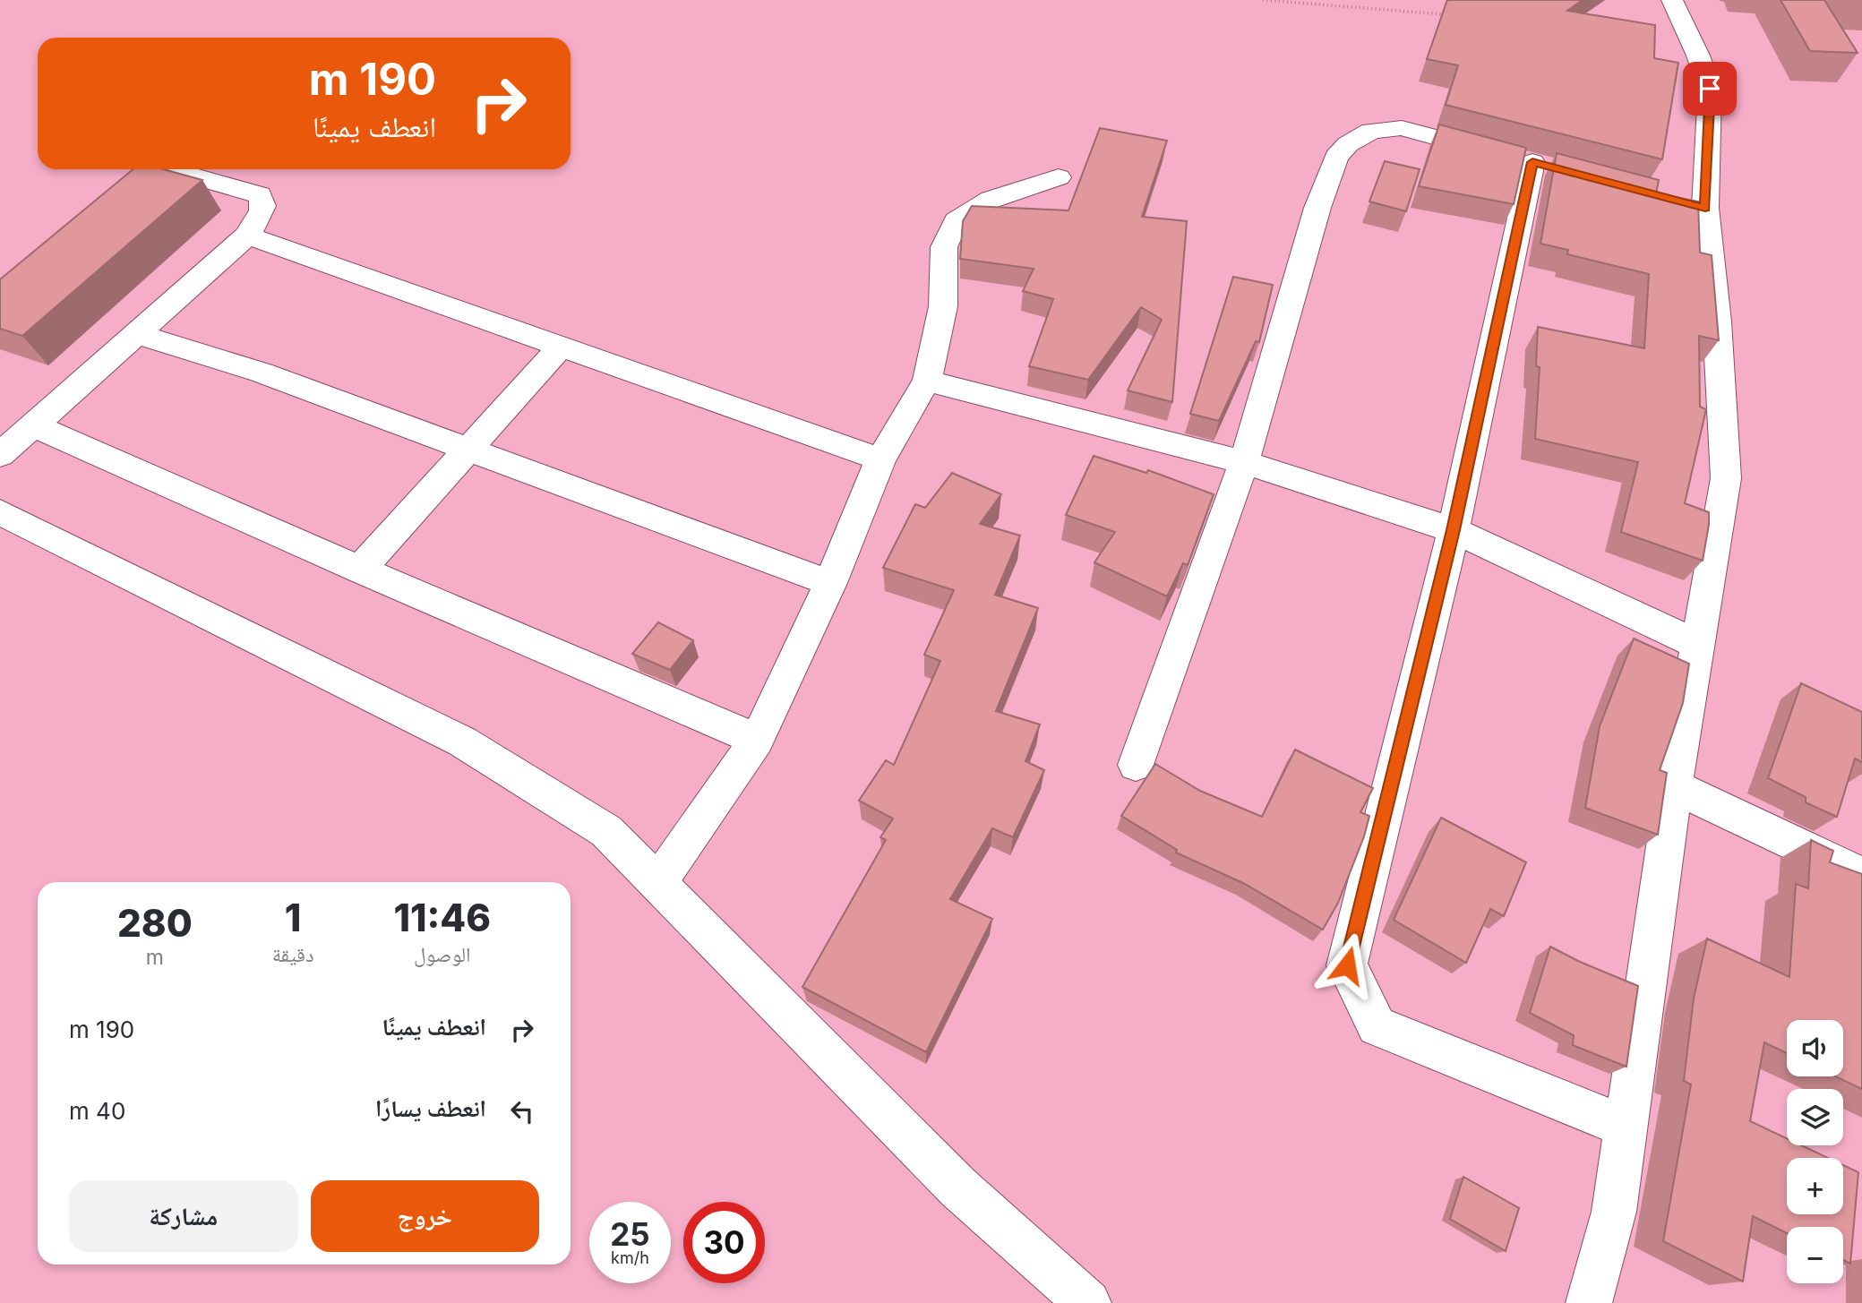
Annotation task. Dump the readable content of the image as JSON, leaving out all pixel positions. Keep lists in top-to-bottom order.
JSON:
{
  "page": {
    "turn": ["190 m", "انعطف يمينًا"],
    "eta": [
      "11:46",
      "الوصول",
      "1",
      "دقيقة",
      "280",
      "m"
    ],
    "list": [
      {
        "name": "انعطف يمينًا",
        "value": "190 m"
      },
      {
        "name": "انعطف يسارًا",
        "value": "40 m"
      }
    ],
    "map_buttons": ["+", "−"],
    "buttons": ["خروج", "مشاركة"],
    "speed": "25 km/h",
    "limit": "30"
  }
}
